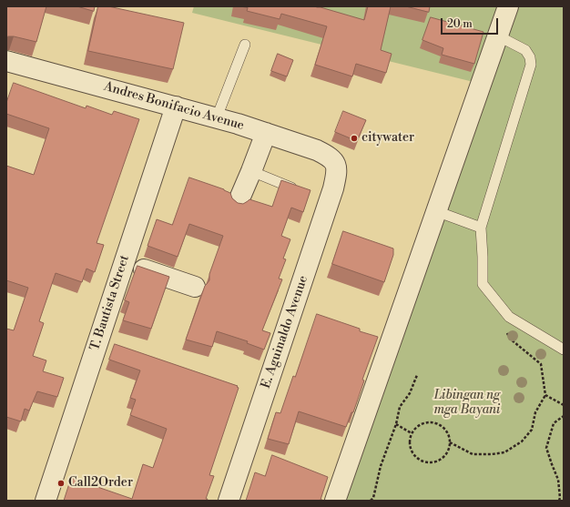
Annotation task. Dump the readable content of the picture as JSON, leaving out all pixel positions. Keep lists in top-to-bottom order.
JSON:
{
  "streets": {
    "street": ["Andres Bonifacio Avenue", "T. Bautista Street", "E. Aguinaldo Avenue"]
  },
  "crossings": [
    ["Andres Bonifacio Avenue", "T. Bautista Street"],
    ["Andres Bonifacio Avenue", "E. Aguinaldo Avenue"]
  ],
  "parks": ["Libingan ng mga Bayani"],
  "places": ["citywater", "Call2Order"],
  "scale_bar": "20 m"
}
